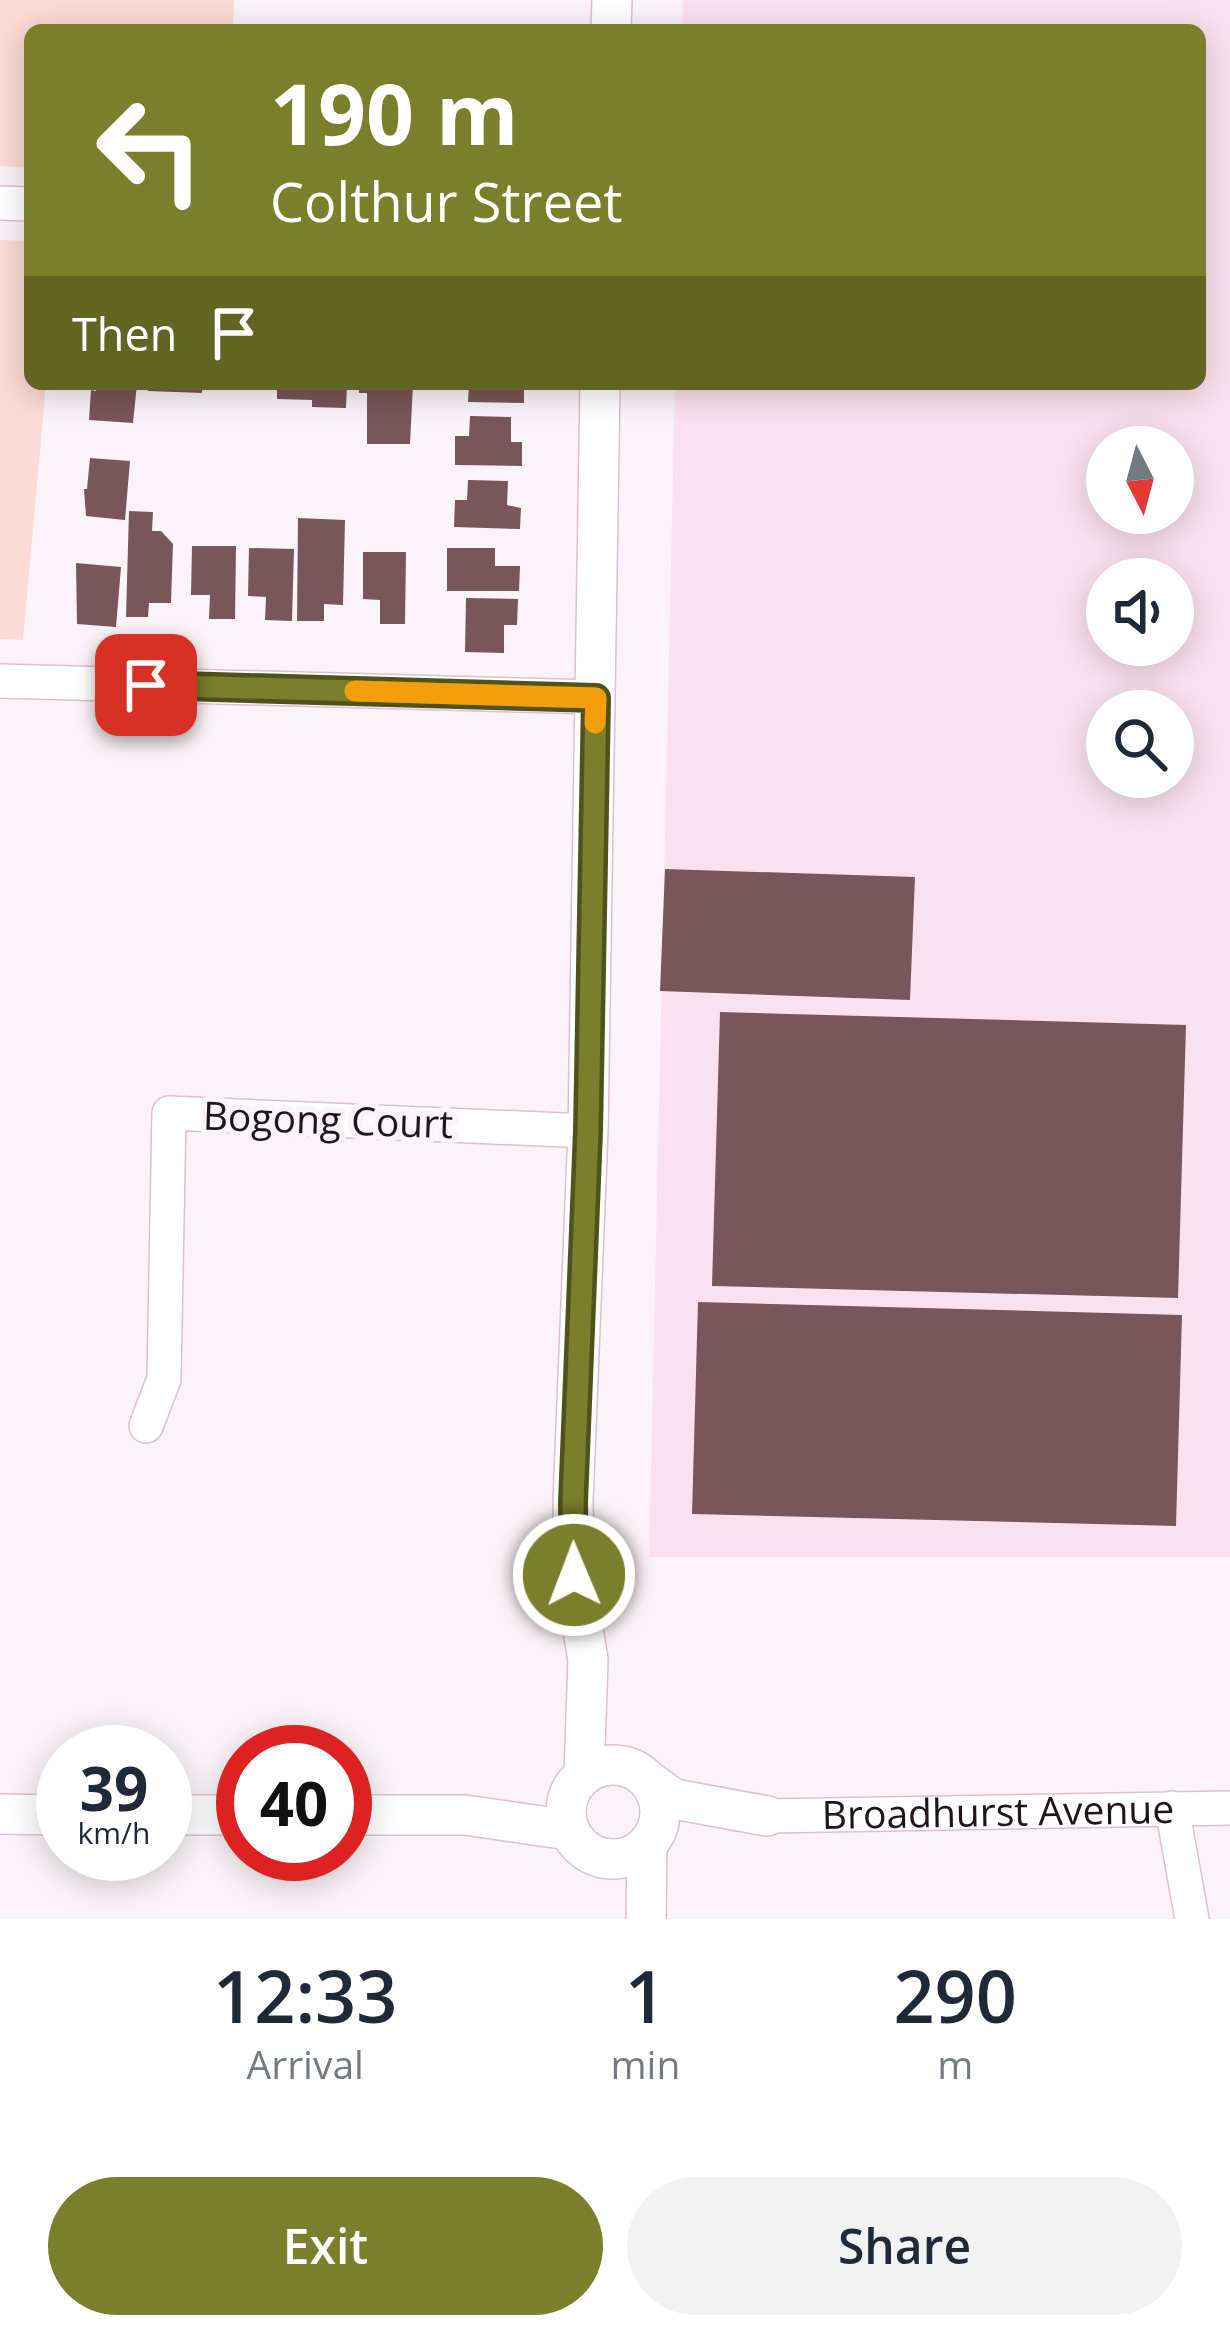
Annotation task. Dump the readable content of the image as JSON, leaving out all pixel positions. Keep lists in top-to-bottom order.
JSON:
{
  "streets": {
    "street": ["Bogong Court", "Broadhurst Avenue"]
  },
  "north": "bottom",
  "page": {
    "turn": ["190 m", "Colthur Street"],
    "then": "Then",
    "speed": "39 km/h",
    "limit": "40",
    "eta": [
      "12:33",
      "Arrival",
      "1",
      "min",
      "290",
      "m"
    ],
    "buttons": ["Exit", "Share"]
  }
}
